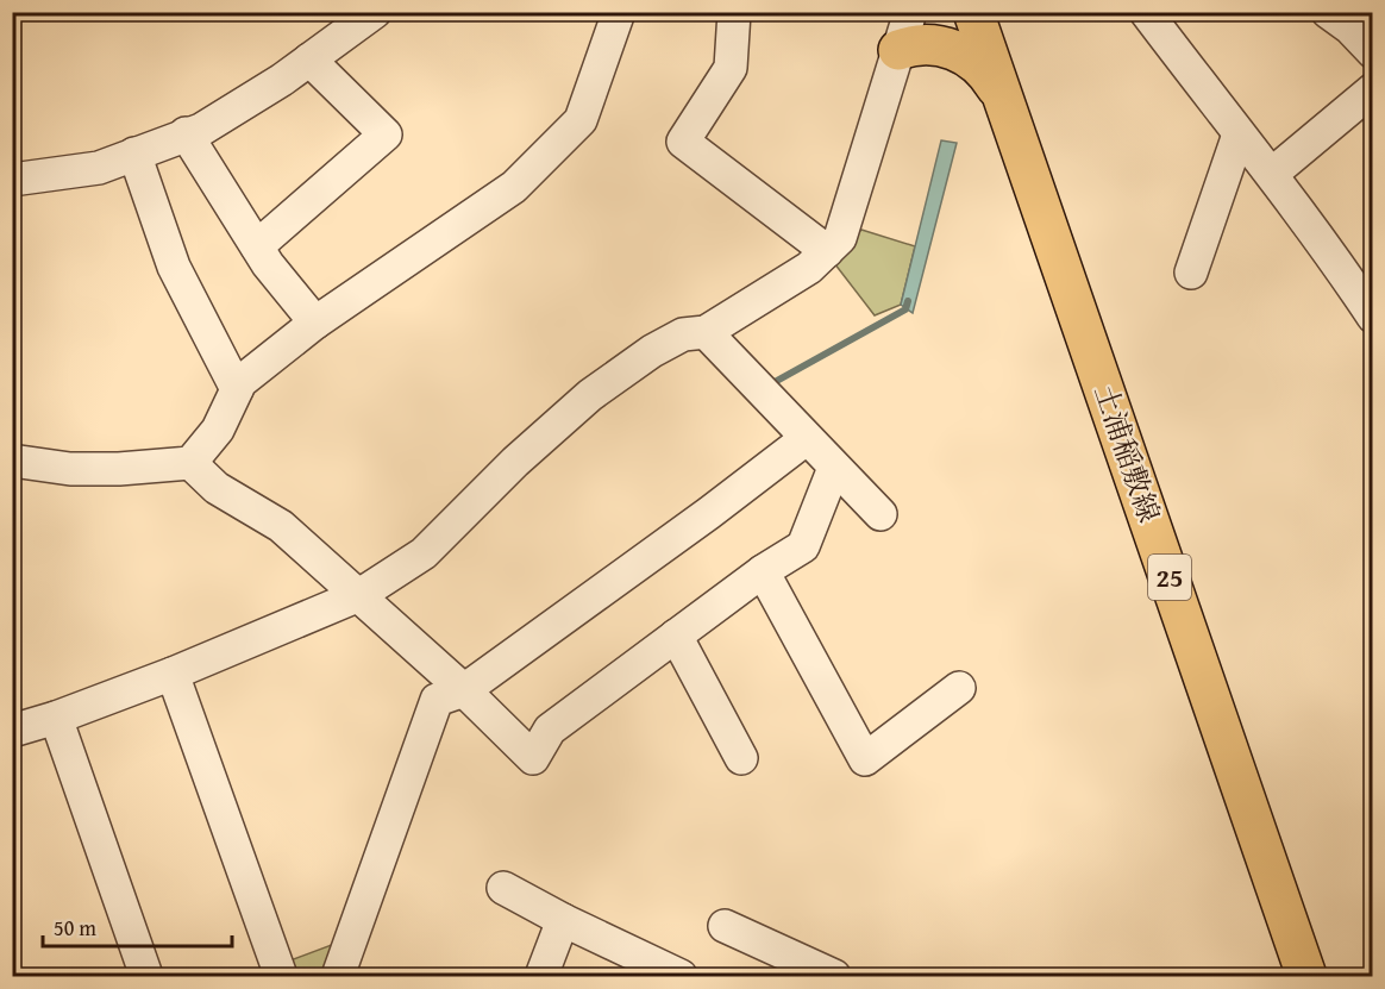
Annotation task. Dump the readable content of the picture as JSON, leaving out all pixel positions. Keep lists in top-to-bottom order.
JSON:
{
  "streets": {
    "main road": ["土浦稲敷線", "25"]
  },
  "scale_bar": "50 m"
}
